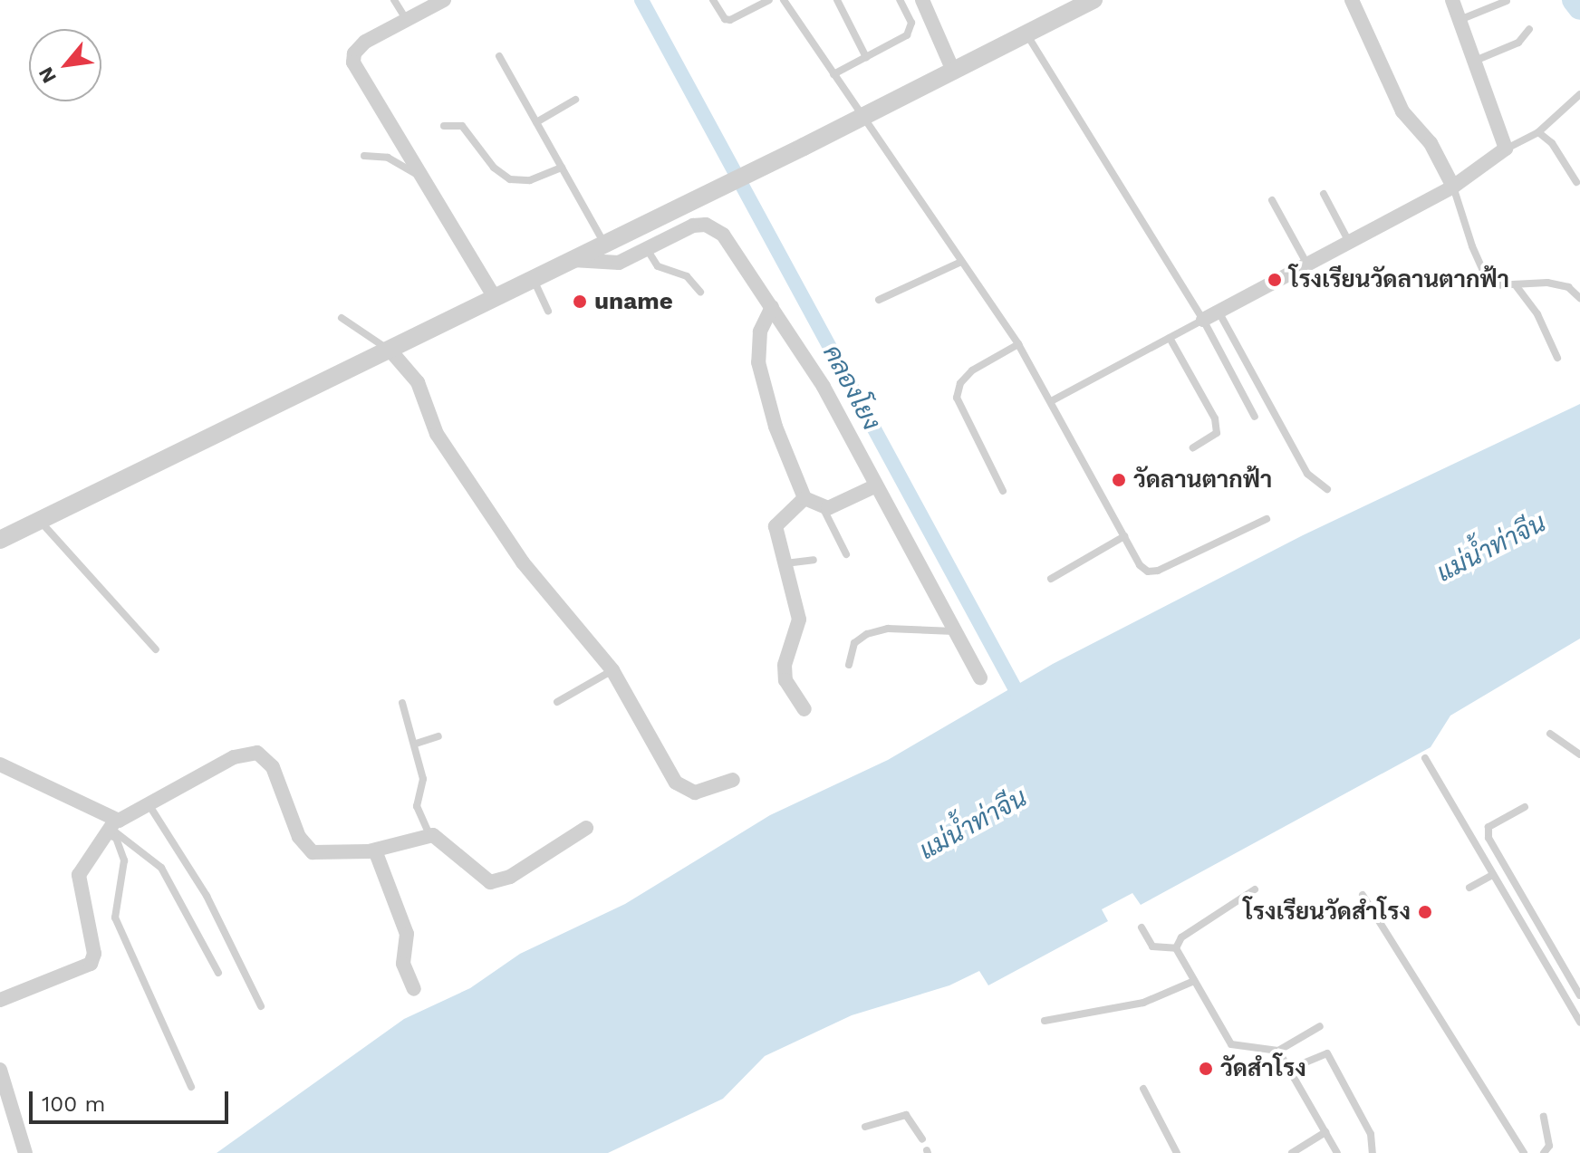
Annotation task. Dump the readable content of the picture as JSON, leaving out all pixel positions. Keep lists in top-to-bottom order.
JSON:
{
  "water": ["คลองโยง", "แม่น้ำท่าจีน"],
  "places": [
    "โรงเรียนวัดลานตากฟ้า",
    "uname",
    "วัดลานตากฟ้า",
    "โรงเรียนวัดสำโรง",
    "วัดสำโรง"
  ],
  "scale_bar": "100 m",
  "north": "bottom left"
}
